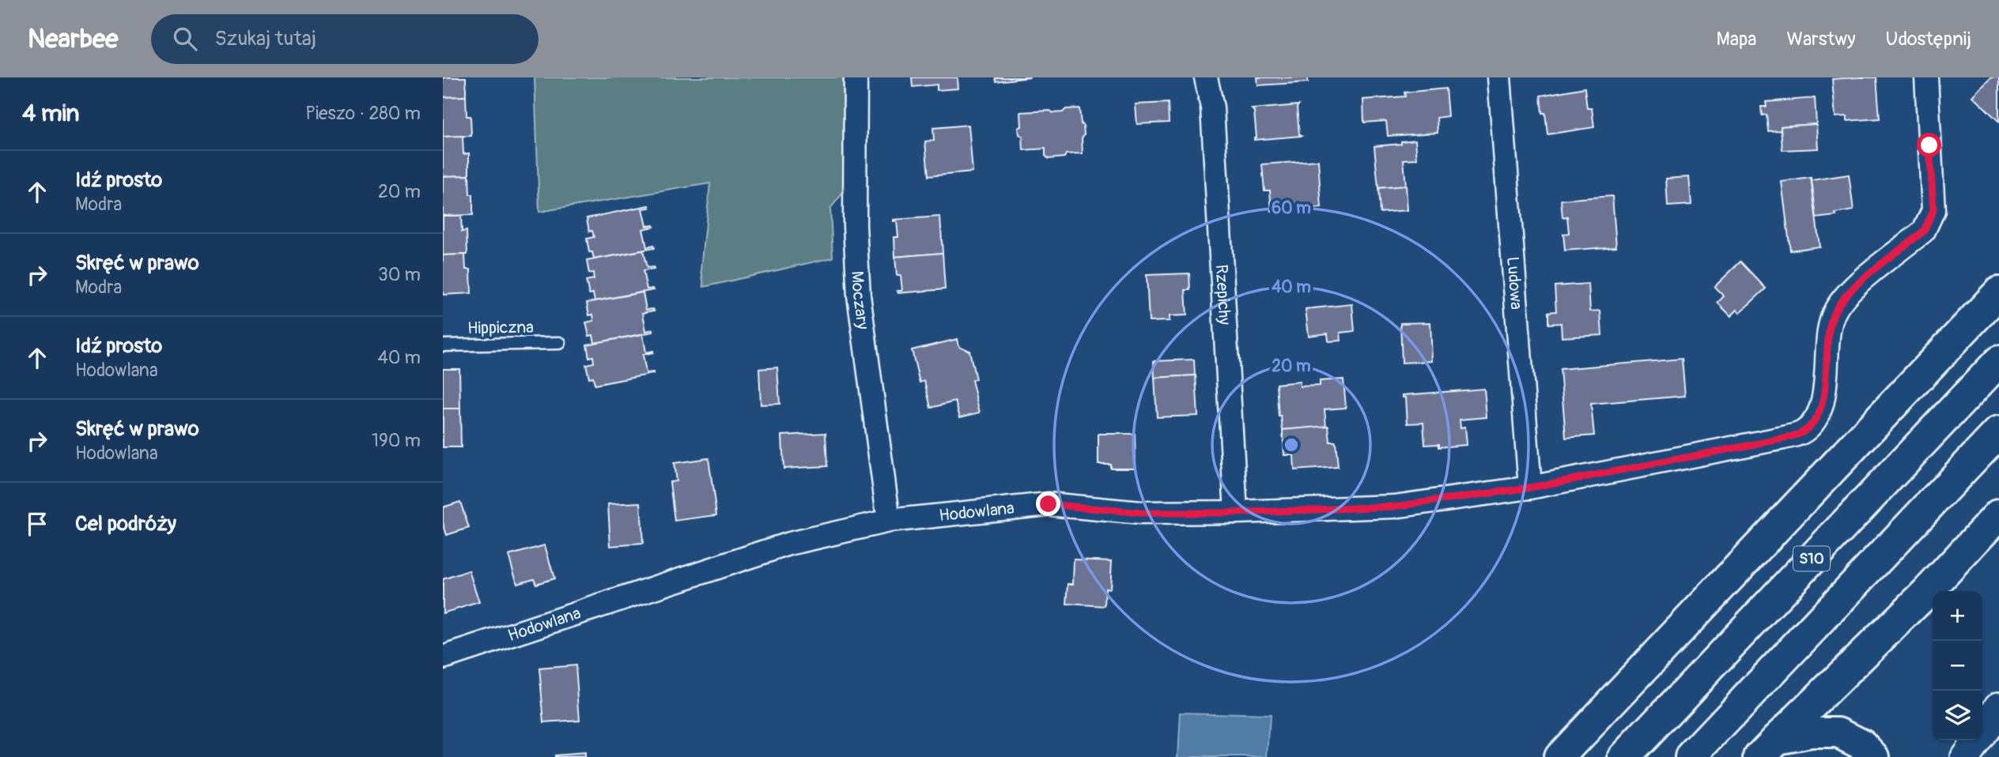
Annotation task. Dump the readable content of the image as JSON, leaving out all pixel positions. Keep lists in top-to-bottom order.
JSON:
{
  "streets": {
    "highway": ["S10"],
    "street": [
      "Ludowa",
      "Rzepichy",
      "Moczary",
      "Hodowlana"
    ],
    "lane": ["Hippiczna"]
  },
  "crossings": [
    ["Ludowa", "Hodowlana"],
    ["Rzepichy", "Hodowlana"],
    ["Moczary", "Hodowlana"]
  ],
  "page": {
    "header": "Nearbee",
    "search": "Szukaj tutaj",
    "nav": ["Mapa", "Warstwy", "Udostępnij"],
    "heading": ["4 min", "Pieszo · 280 m"],
    "list": [
      ["Idź prosto", "Modra", "20 m"],
      ["Skręć w prawo", "Modra", "30 m"],
      ["Idź prosto", "Hodowlana", "40 m"],
      ["Skręć w prawo", "Hodowlana", "190 m"],
      "Cel podróży"
    ],
    "map_buttons": ["+", "−"]
  },
  "rings": ["60 m", "40 m", "20 m"]
}
